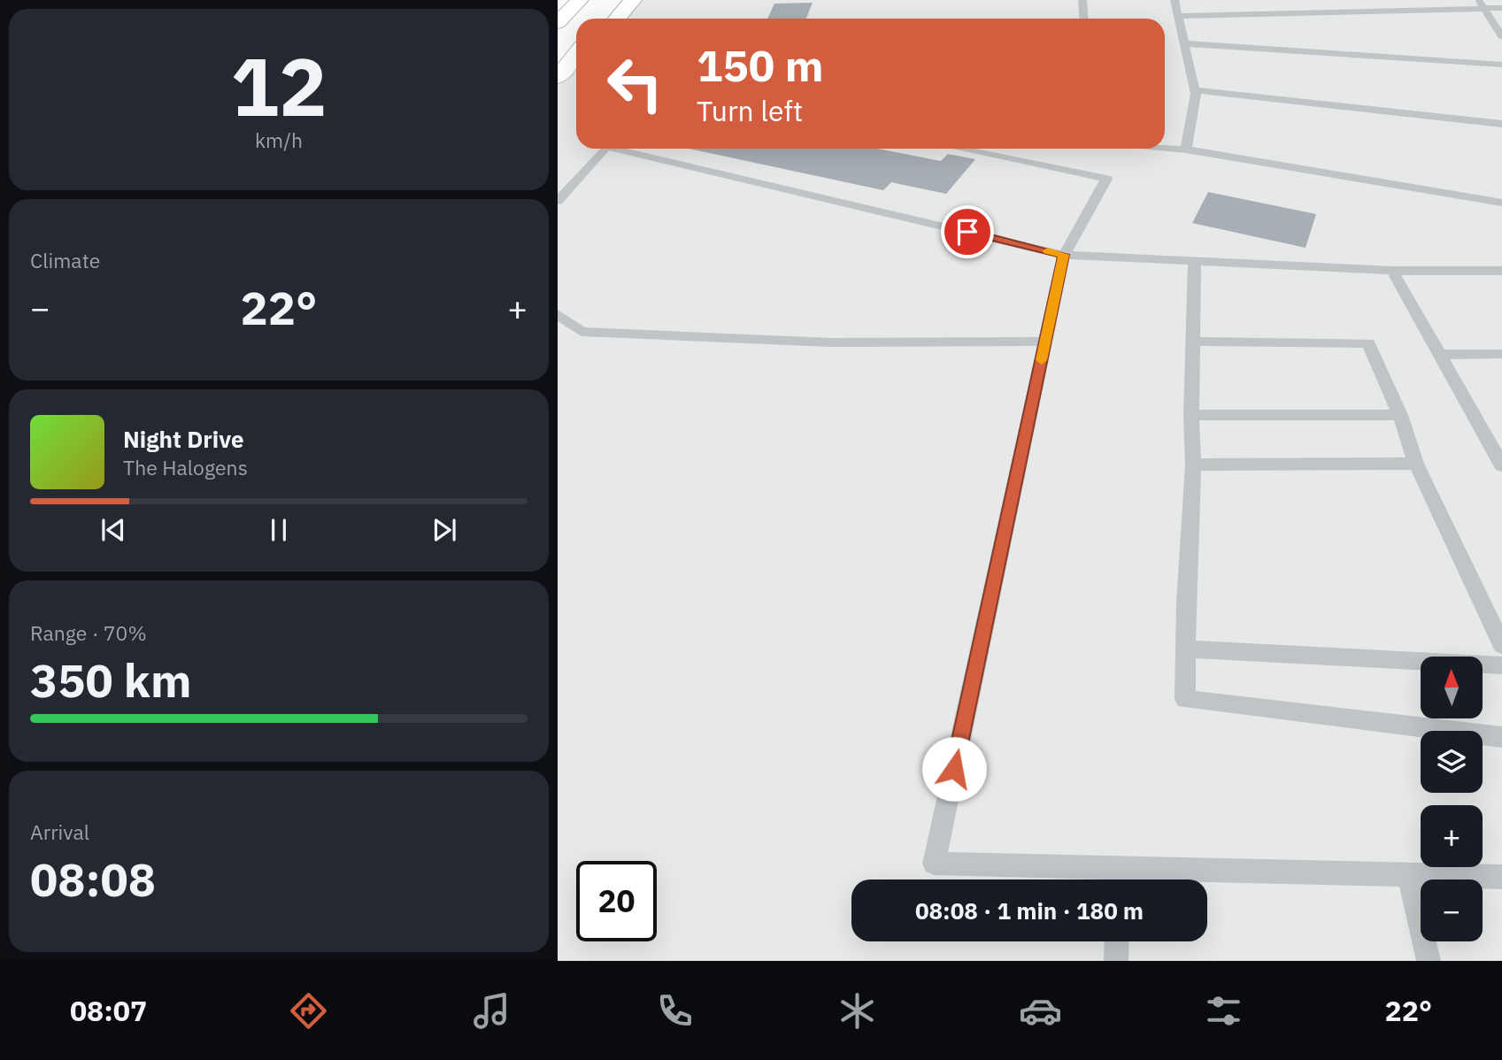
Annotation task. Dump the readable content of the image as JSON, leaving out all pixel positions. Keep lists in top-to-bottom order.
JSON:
{
  "north": "top",
  "page": {
    "tile": [
      ["12", "km/h"],
      "Climate",
      ["Range · 70%", "350 km"],
      ["Arrival", "08:08"]
    ],
    "turn": ["150 m", "Turn left"],
    "heat": ["−", "22°", "+"],
    "song": ["Night Drive", "The Halogens"],
    "map_buttons": ["+", "−"],
    "limit": "20",
    "trip": "08:08 · 1 min · 180 m",
    "tabs": ["08:07", "22°"]
  }
}
